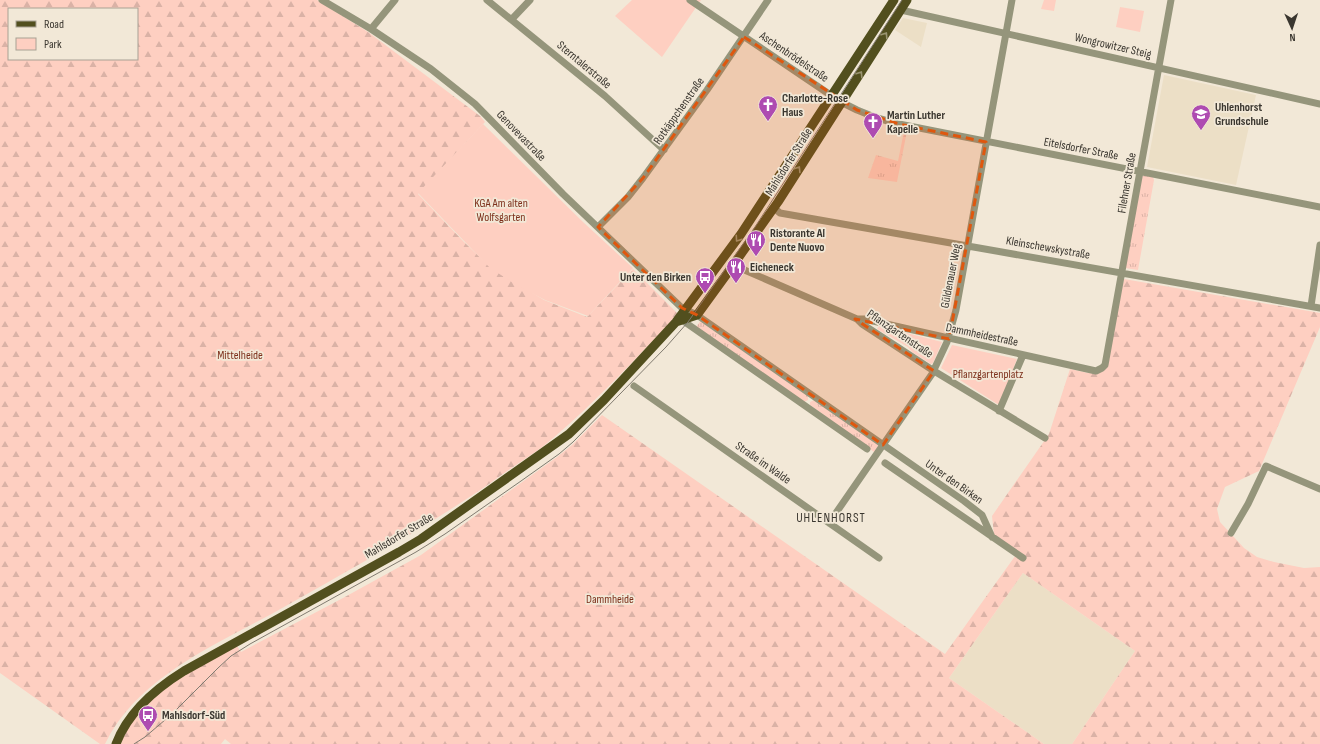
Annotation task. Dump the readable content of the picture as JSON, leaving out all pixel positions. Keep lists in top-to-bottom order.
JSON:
{
  "streets": {
    "main road": ["Mahlsdorfer Straße"],
    "street": [
      "Wongrowitzer Steig",
      "Aschenbrödelstraße",
      "Sterntalerstraße",
      "Rotkäppchenstraße",
      "Genovevastraße",
      "Eitelsdorfer Straße",
      "Filehner Straße",
      "Kleinschewskystraße",
      "Güldenauer Weg",
      "Pflanzgartenstraße",
      "Dammheidestraße",
      "Straße im Walde",
      "Unter den Birken"
    ]
  },
  "crossings": [
    ["Wongrowitzer Steig", "Mahlsdorfer Straße"],
    ["Wongrowitzer Steig", "Filehner Straße"],
    ["Wongrowitzer Steig", "Güldenauer Weg"],
    ["Aschenbrödelstraße", "Rotkäppchenstraße"],
    ["Aschenbrödelstraße", "Mahlsdorfer Straße"],
    ["Sterntalerstraße", "Rotkäppchenstraße"],
    ["Rotkäppchenstraße", "Genovevastraße"],
    ["Genovevastraße", "Mahlsdorfer Straße"],
    ["Genovevastraße", "Unter den Birken"],
    ["Eitelsdorfer Straße", "Mahlsdorfer Straße"],
    ["Eitelsdorfer Straße", "Filehner Straße"],
    ["Eitelsdorfer Straße", "Güldenauer Weg"],
    ["Mahlsdorfer Straße", "Kleinschewskystraße"],
    ["Mahlsdorfer Straße", "Pflanzgartenstraße"],
    ["Mahlsdorfer Straße", "Unter den Birken"],
    ["Filehner Straße", "Kleinschewskystraße"],
    ["Filehner Straße", "Dammheidestraße"],
    ["Kleinschewskystraße", "Güldenauer Weg"],
    ["Güldenauer Weg", "Pflanzgartenstraße"],
    ["Güldenauer Weg", "Dammheidestraße"],
    ["Güldenauer Weg", "Straße im Walde"],
    ["Güldenauer Weg", "Unter den Birken"],
    ["Pflanzgartenstraße", "Dammheidestraße"]
  ],
  "districts": ["UHLENHORST"],
  "parks": [
    "KGA Am alten Wolfsgarten",
    "Mittelheide",
    "Pflanzgartenplatz",
    "Dammheide"
  ],
  "places": {
    "church": ["Charlotte-Rose Haus", "Martin Luther Kapelle"],
    "school or university": ["Uhlenhorst Grundschule"],
    "restaurant": ["Ristorante Al Dente Nuovo", "Eicheneck"],
    "bus stop": ["Unter den Birken", "Mahlsdorf-Süd"]
  },
  "legend": ["Road", "Park"],
  "north": "bottom"
}
